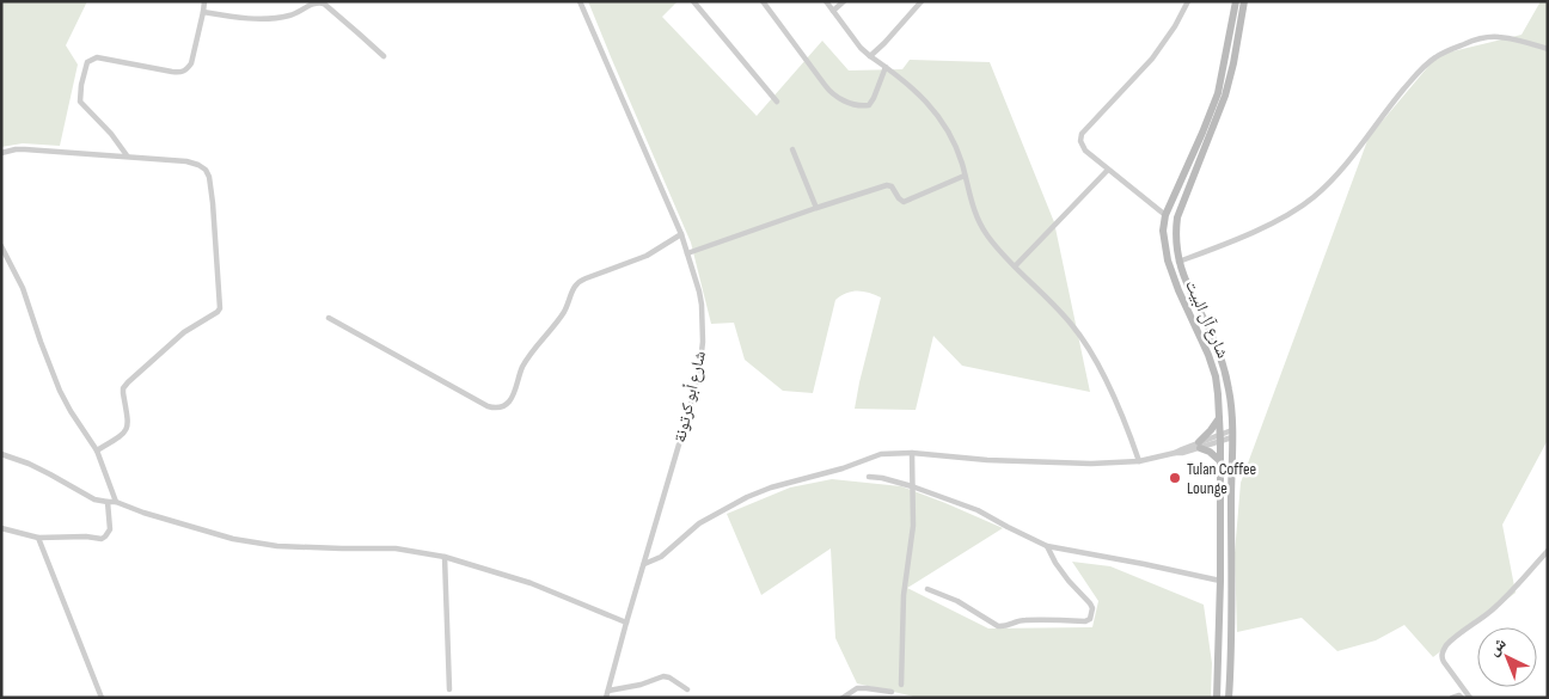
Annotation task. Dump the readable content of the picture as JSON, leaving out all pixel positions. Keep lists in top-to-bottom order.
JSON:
{
  "streets": {
    "street": ["شارع آل البيت", "شارع أبو كرتونة"]
  },
  "places": ["Tulan Coffee Lounge"],
  "north": "top left"
}
